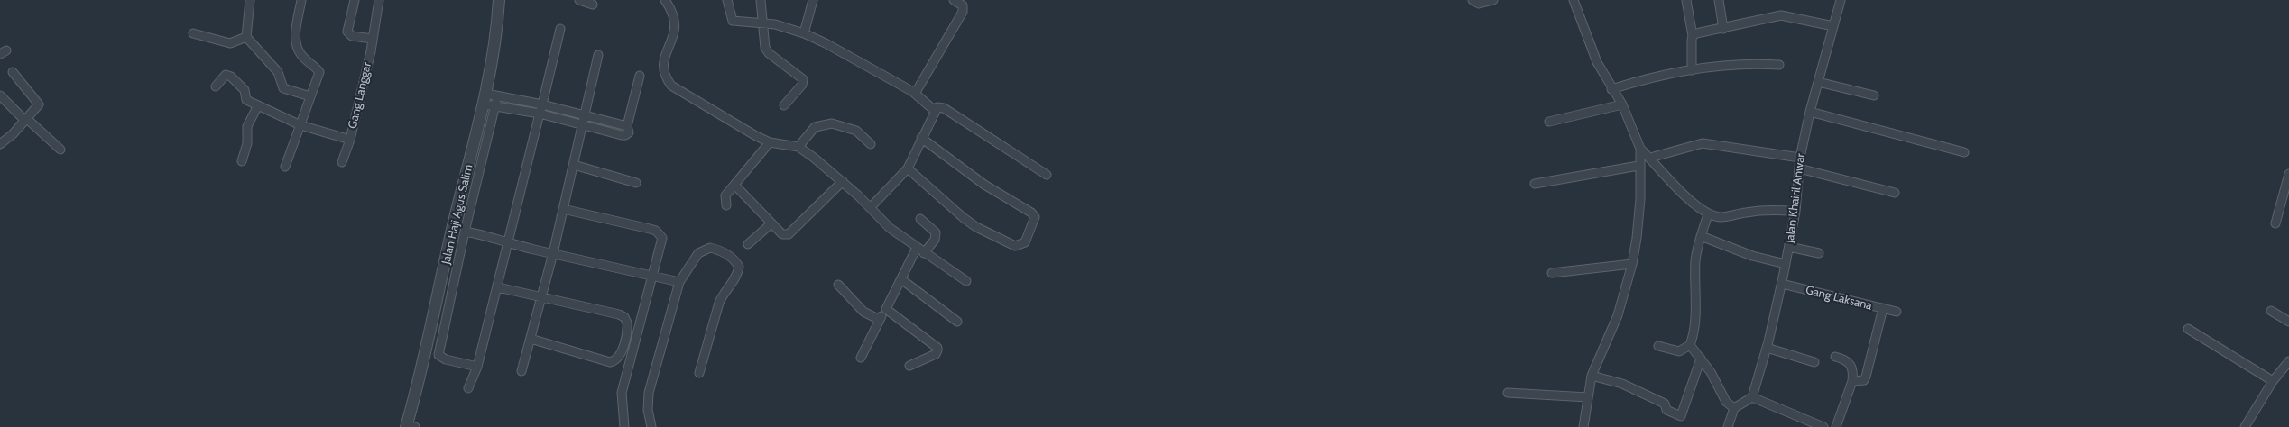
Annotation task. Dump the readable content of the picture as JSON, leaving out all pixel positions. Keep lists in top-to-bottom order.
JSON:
{
  "streets": {
    "street": [
      "Gang Langgar",
      "Jalan Khairil Anwar",
      "Jalan Haji Agus Salim",
      "Gang Laksana"
    ]
  },
  "crossings": [
    ["Jalan Khairil Anwar", "Gang Laksana"]
  ]
}
